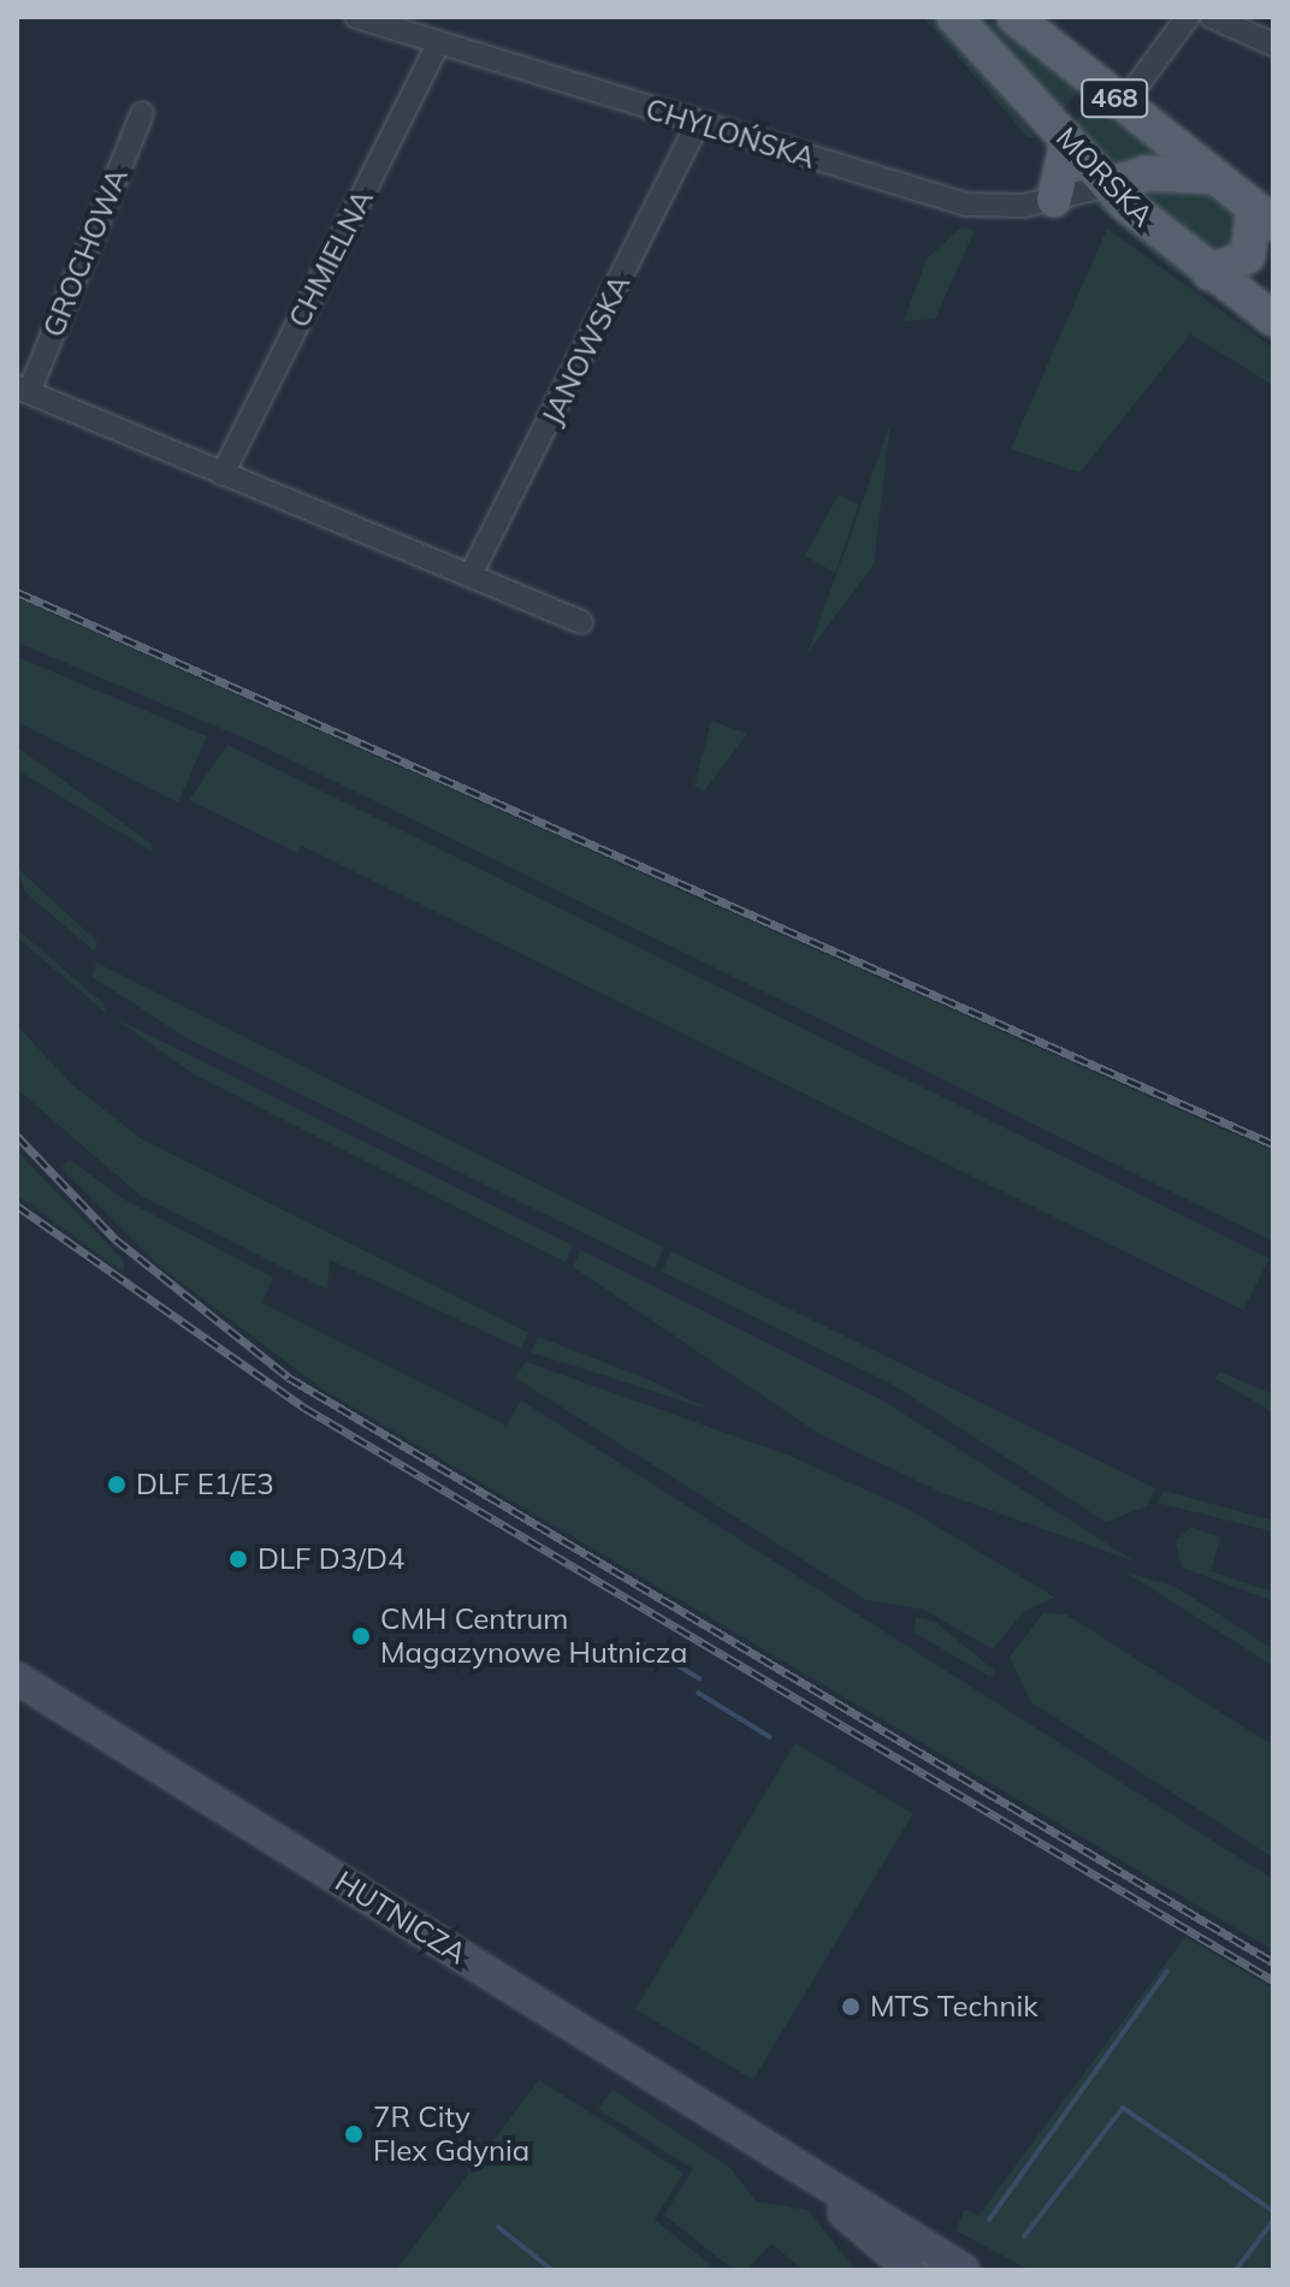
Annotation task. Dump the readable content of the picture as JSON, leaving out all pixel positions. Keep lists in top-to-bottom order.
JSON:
{
  "streets": {
    "main road": ["468", "MORSKA", "HUTNICZA"],
    "street": [
      "CHYLOŃSKA",
      "GROCHOWA",
      "CHMIELNA",
      "JANOWSKA"
    ]
  },
  "crossings": [
    ["CHYLOŃSKA", "MORSKA"],
    ["CHYLOŃSKA", "CHMIELNA"],
    ["CHYLOŃSKA", "JANOWSKA"]
  ],
  "places": [
    "DLF E1/E3",
    "DLF D3/D4",
    "CMH Centrum Magazynowe Hutnicza",
    "MTS Technik",
    "7R City Flex Gdynia"
  ]
}
